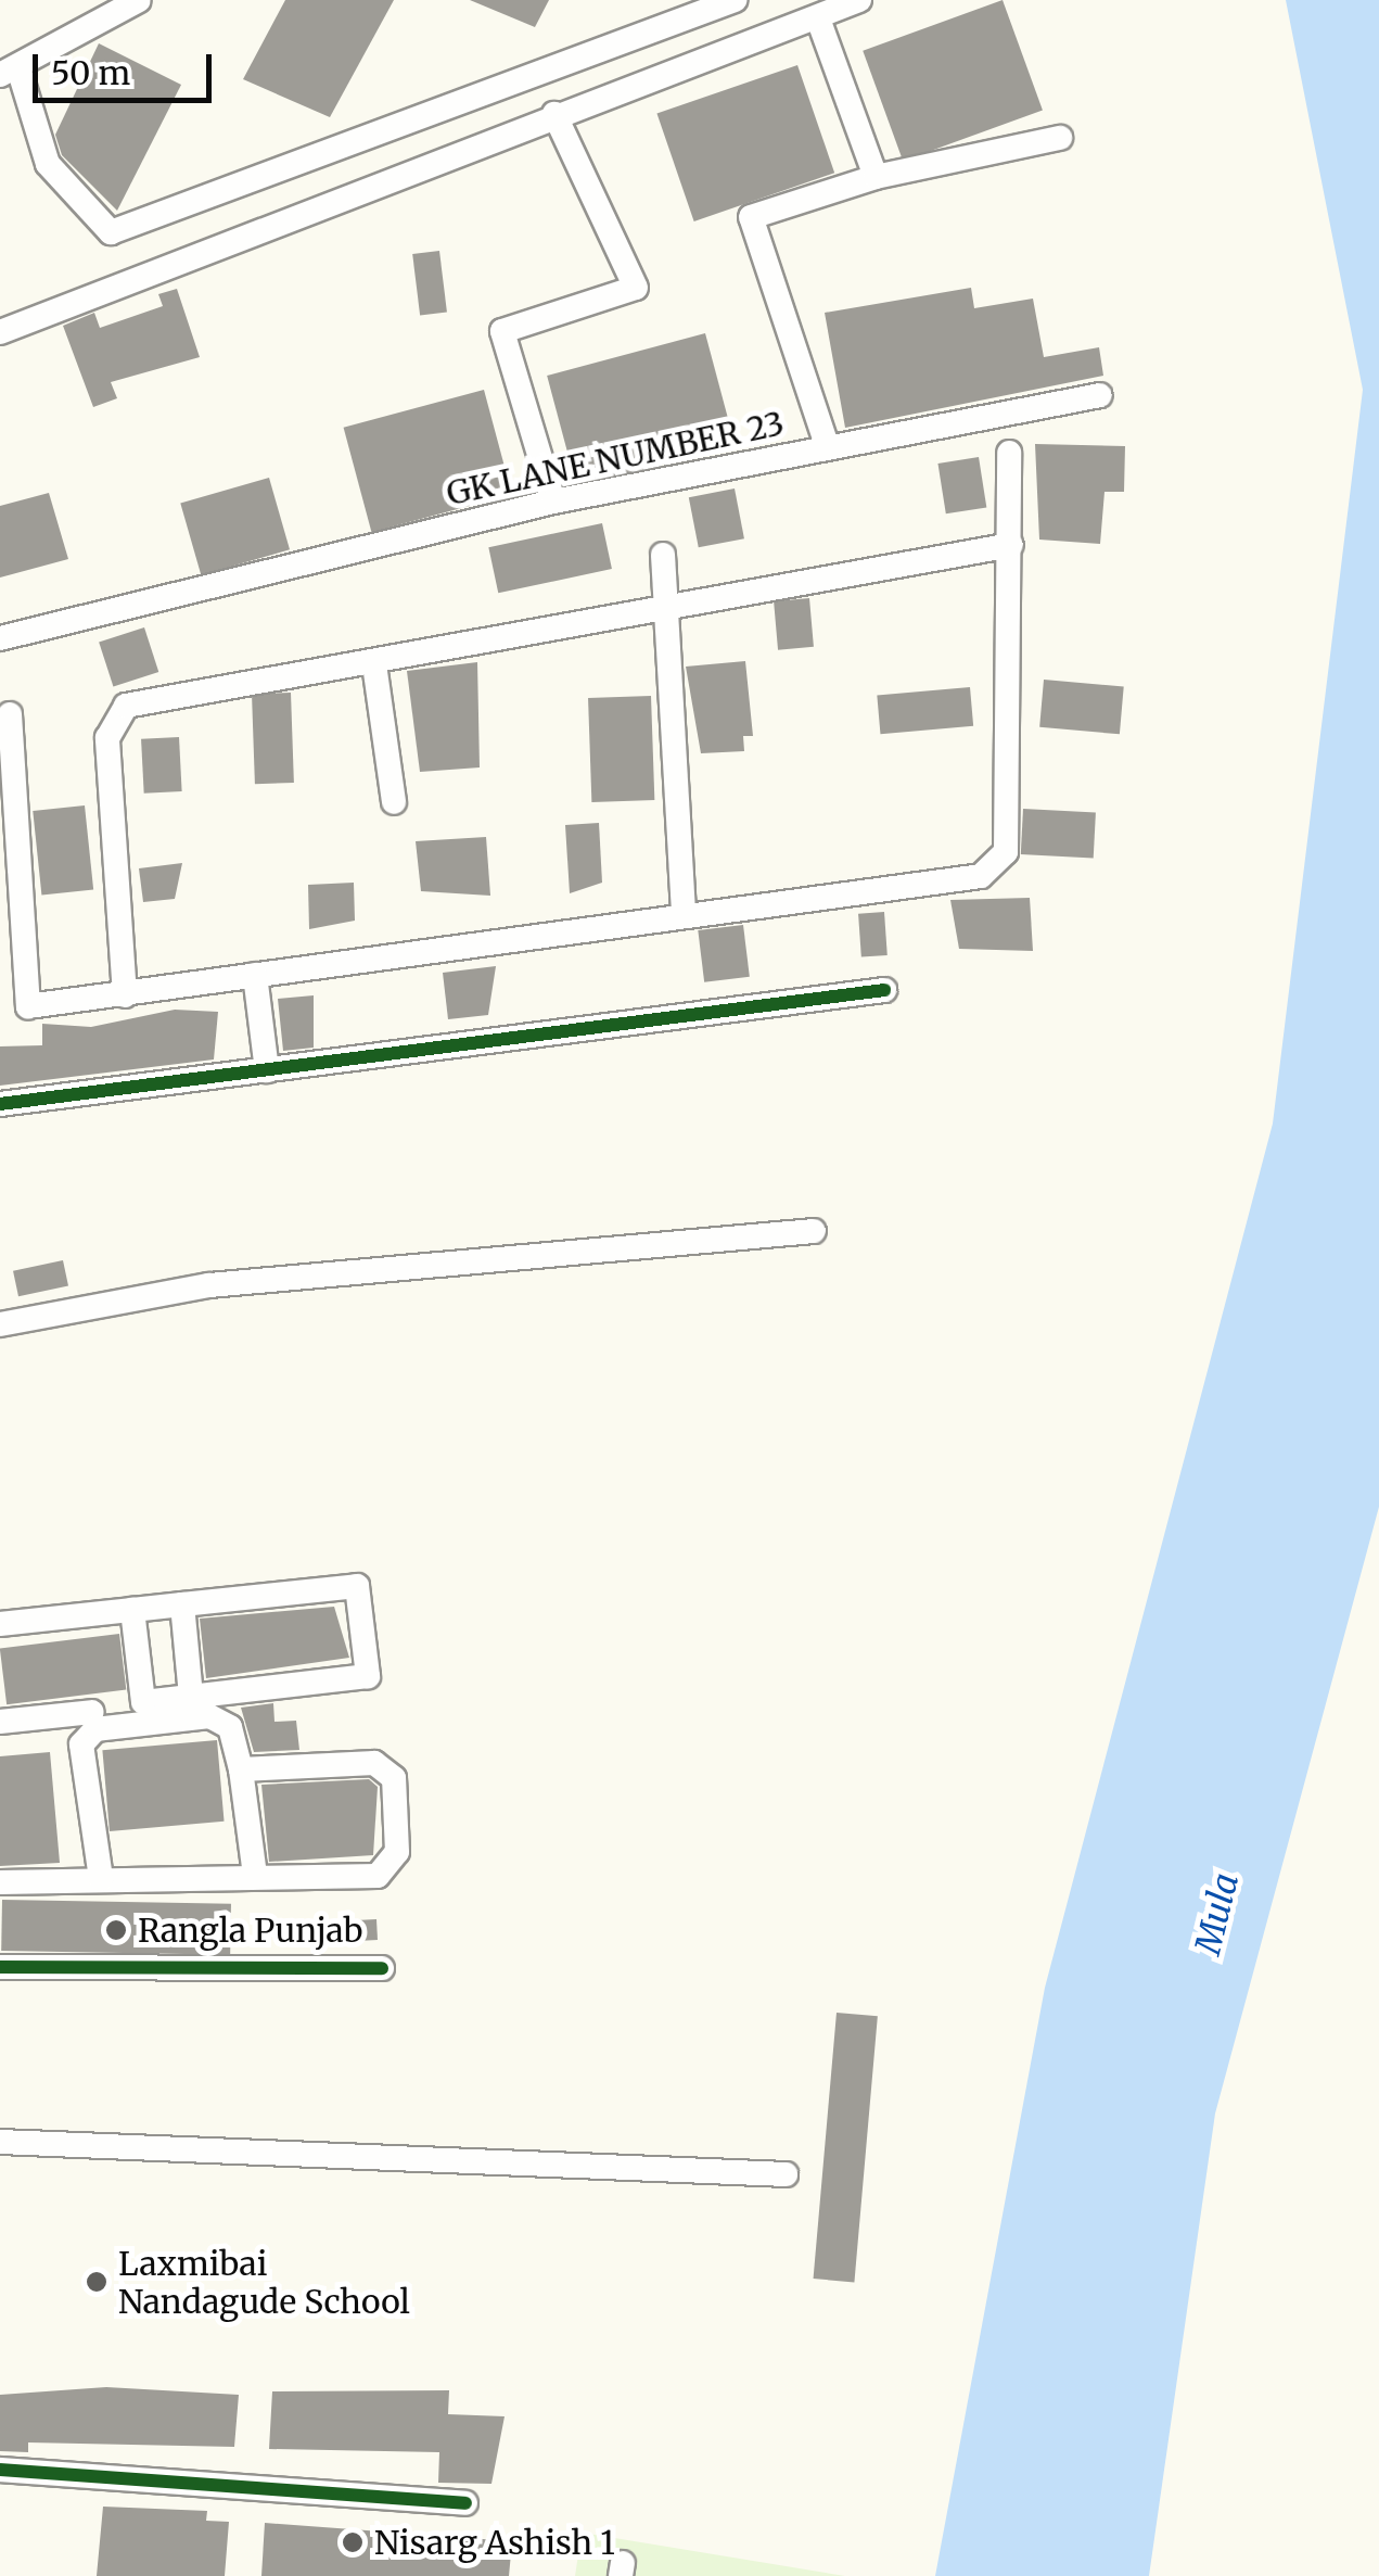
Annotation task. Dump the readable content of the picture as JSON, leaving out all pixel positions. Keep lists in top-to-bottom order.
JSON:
{
  "streets": {
    "street": ["GK LANE NUMBER 23"]
  },
  "water": ["Mula"],
  "places": ["Rangla Punjab", "Laxmibai Nandagude School", "Nisarg Ashish 1"],
  "scale_bar": "50 m"
}
